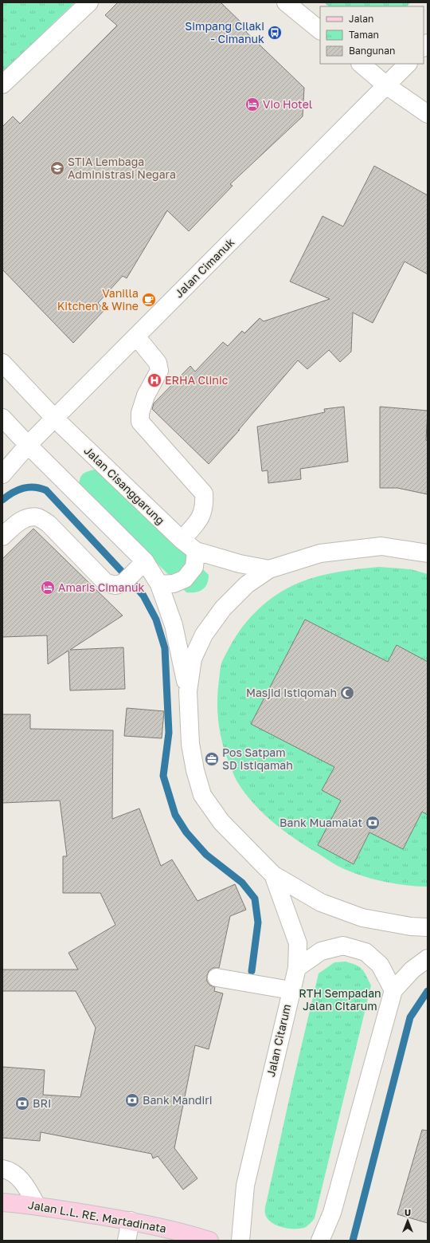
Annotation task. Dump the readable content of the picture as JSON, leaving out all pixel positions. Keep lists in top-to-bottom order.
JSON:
{
  "streets": {
    "main road": ["Jalan L.L. RE. Martadinata"],
    "street": ["Jalan Cimanuk", "Jalan Cisanggarung", "Jalan Citarum"]
  },
  "crossings": [
    ["Jalan Cimanuk", "Jalan Cisanggarung"]
  ],
  "parks": ["RTH Sempadan Jalan Citarum"],
  "places": {
    "bus stop": ["Simpang Cilaki - Cimanuk"],
    "hotel": ["Vio Hotel", "Amaris Cimanuk"],
    "school or university": ["STIA Lembaga Administrasi Negara"],
    "cafe": ["Vanilla Kitchen & Wine"],
    "hospital": ["ERHA Clinic"],
    "mosque": ["Masjid Istiqomah"],
    "office": ["Pos Satpam SD Istiqamah"],
    "bank": ["Bank Muamalat", "Bank Mandiri", "BRI"]
  },
  "legend": ["Jalan", "Taman", "Bangunan"],
  "north": "top"
}
